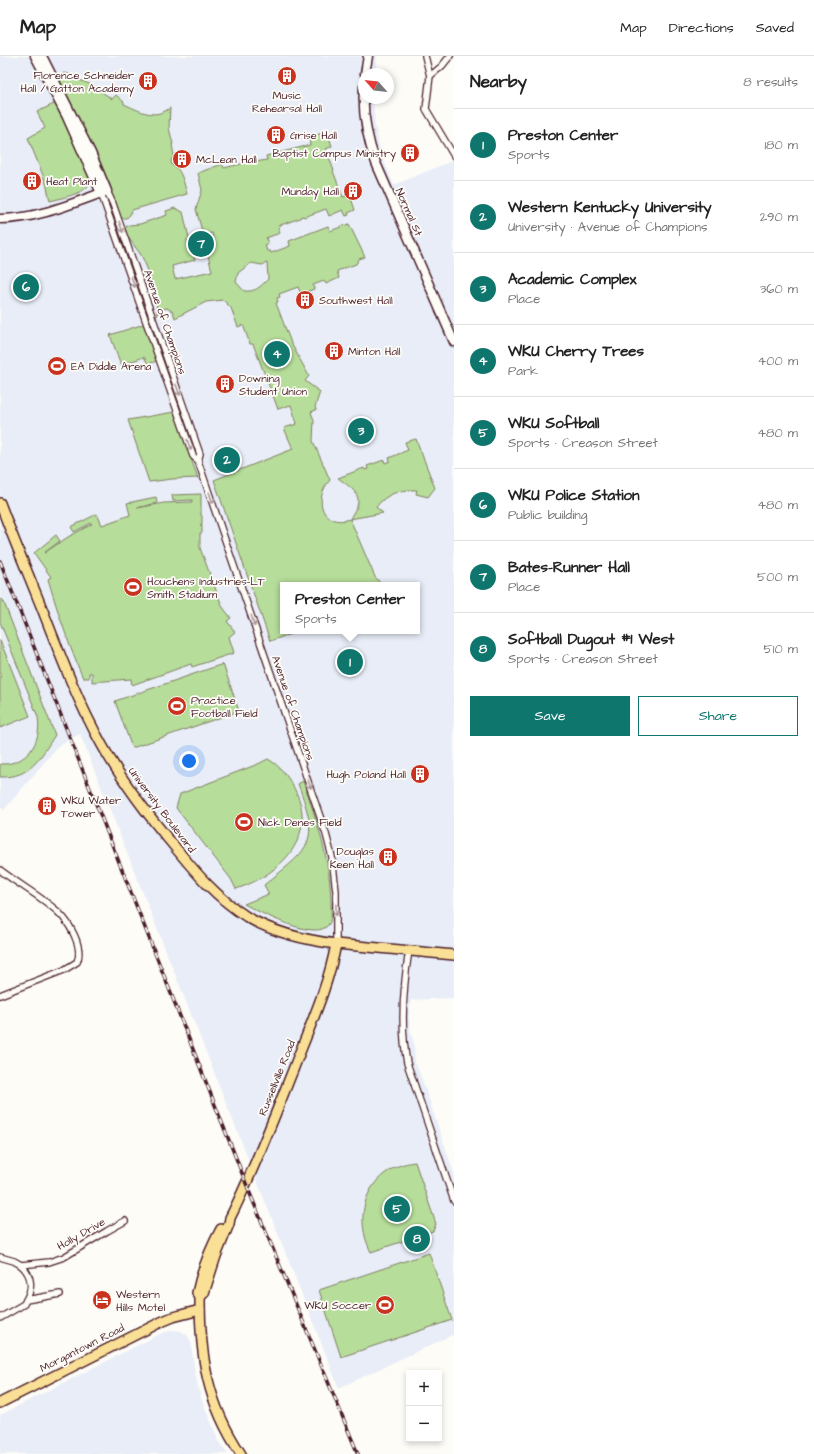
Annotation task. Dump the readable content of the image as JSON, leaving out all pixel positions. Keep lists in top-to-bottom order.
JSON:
{
  "streets": {
    "main road": ["University Boulevard", "Russellville Road", "Morgantown Road"],
    "street": ["Normal St", "Avenue of Champions", "Holly Drive"]
  },
  "crossings": [
    ["Avenue of Champions", "University Boulevard"],
    ["Avenue of Champions", "Russellville Road"],
    ["University Boulevard", "Russellville Road"],
    ["Russellville Road", "Morgantown Road"]
  ],
  "one_way": ["Avenue of Champions"],
  "places": {
    "building": [
      "Music Rehearsal Hall",
      "Florence Schneider Hall / Gatton Academy",
      "Grise Hall",
      "Baptist Campus Ministry",
      "McLean Hall",
      "Heat Plant",
      "Munday Hall",
      "Southwest Hall",
      "Minton Hall",
      "Downing Student Union",
      "Hugh Poland Hall",
      "WKU Water Tower",
      "Douglas Keen Hall"
    ],
    "sports": [
      "EA Diddle Arena",
      "Houchens Industries-LT Smith Stadium",
      "Practice Football Field",
      "Nick Denes Field",
      "WKU Soccer"
    ],
    "hotel": ["Western Hills Motel"]
  },
  "north": "top left",
  "page": {
    "header": "Map",
    "nav": ["Map", "Directions", "Saved"],
    "heading": ["Nearby", "8 results"],
    "list": [
      {
        "mark": "1",
        "name": "Preston Center",
        "note": "Sports",
        "value": "180 m"
      },
      {
        "mark": "2",
        "name": "Western Kentucky University",
        "note": "University · Avenue of Champions",
        "value": "290 m"
      },
      {
        "mark": "3",
        "name": "Academic Complex",
        "note": "Place",
        "value": "360 m"
      },
      {
        "mark": "4",
        "name": "WKU Cherry Trees",
        "note": "Park",
        "value": "400 m"
      },
      {
        "mark": "5",
        "name": "WKU Softball",
        "note": "Sports · Creason Street",
        "value": "480 m"
      },
      {
        "mark": "6",
        "name": "WKU Police Station",
        "note": "Public building",
        "value": "480 m"
      },
      {
        "mark": "7",
        "name": "Bates-Runner Hall",
        "note": "Place",
        "value": "500 m"
      },
      {
        "mark": "8",
        "name": "Softball Dugout #1 West",
        "note": "Sports · Creason Street",
        "value": "510 m"
      }
    ],
    "pins": [
      "7",
      "6",
      "4",
      "3",
      "2",
      "1",
      "5",
      "8"
    ],
    "popup": ["Preston Center", "Sports"],
    "buttons": ["Save", "Share"],
    "map_buttons": ["+", "−"]
  }
}
